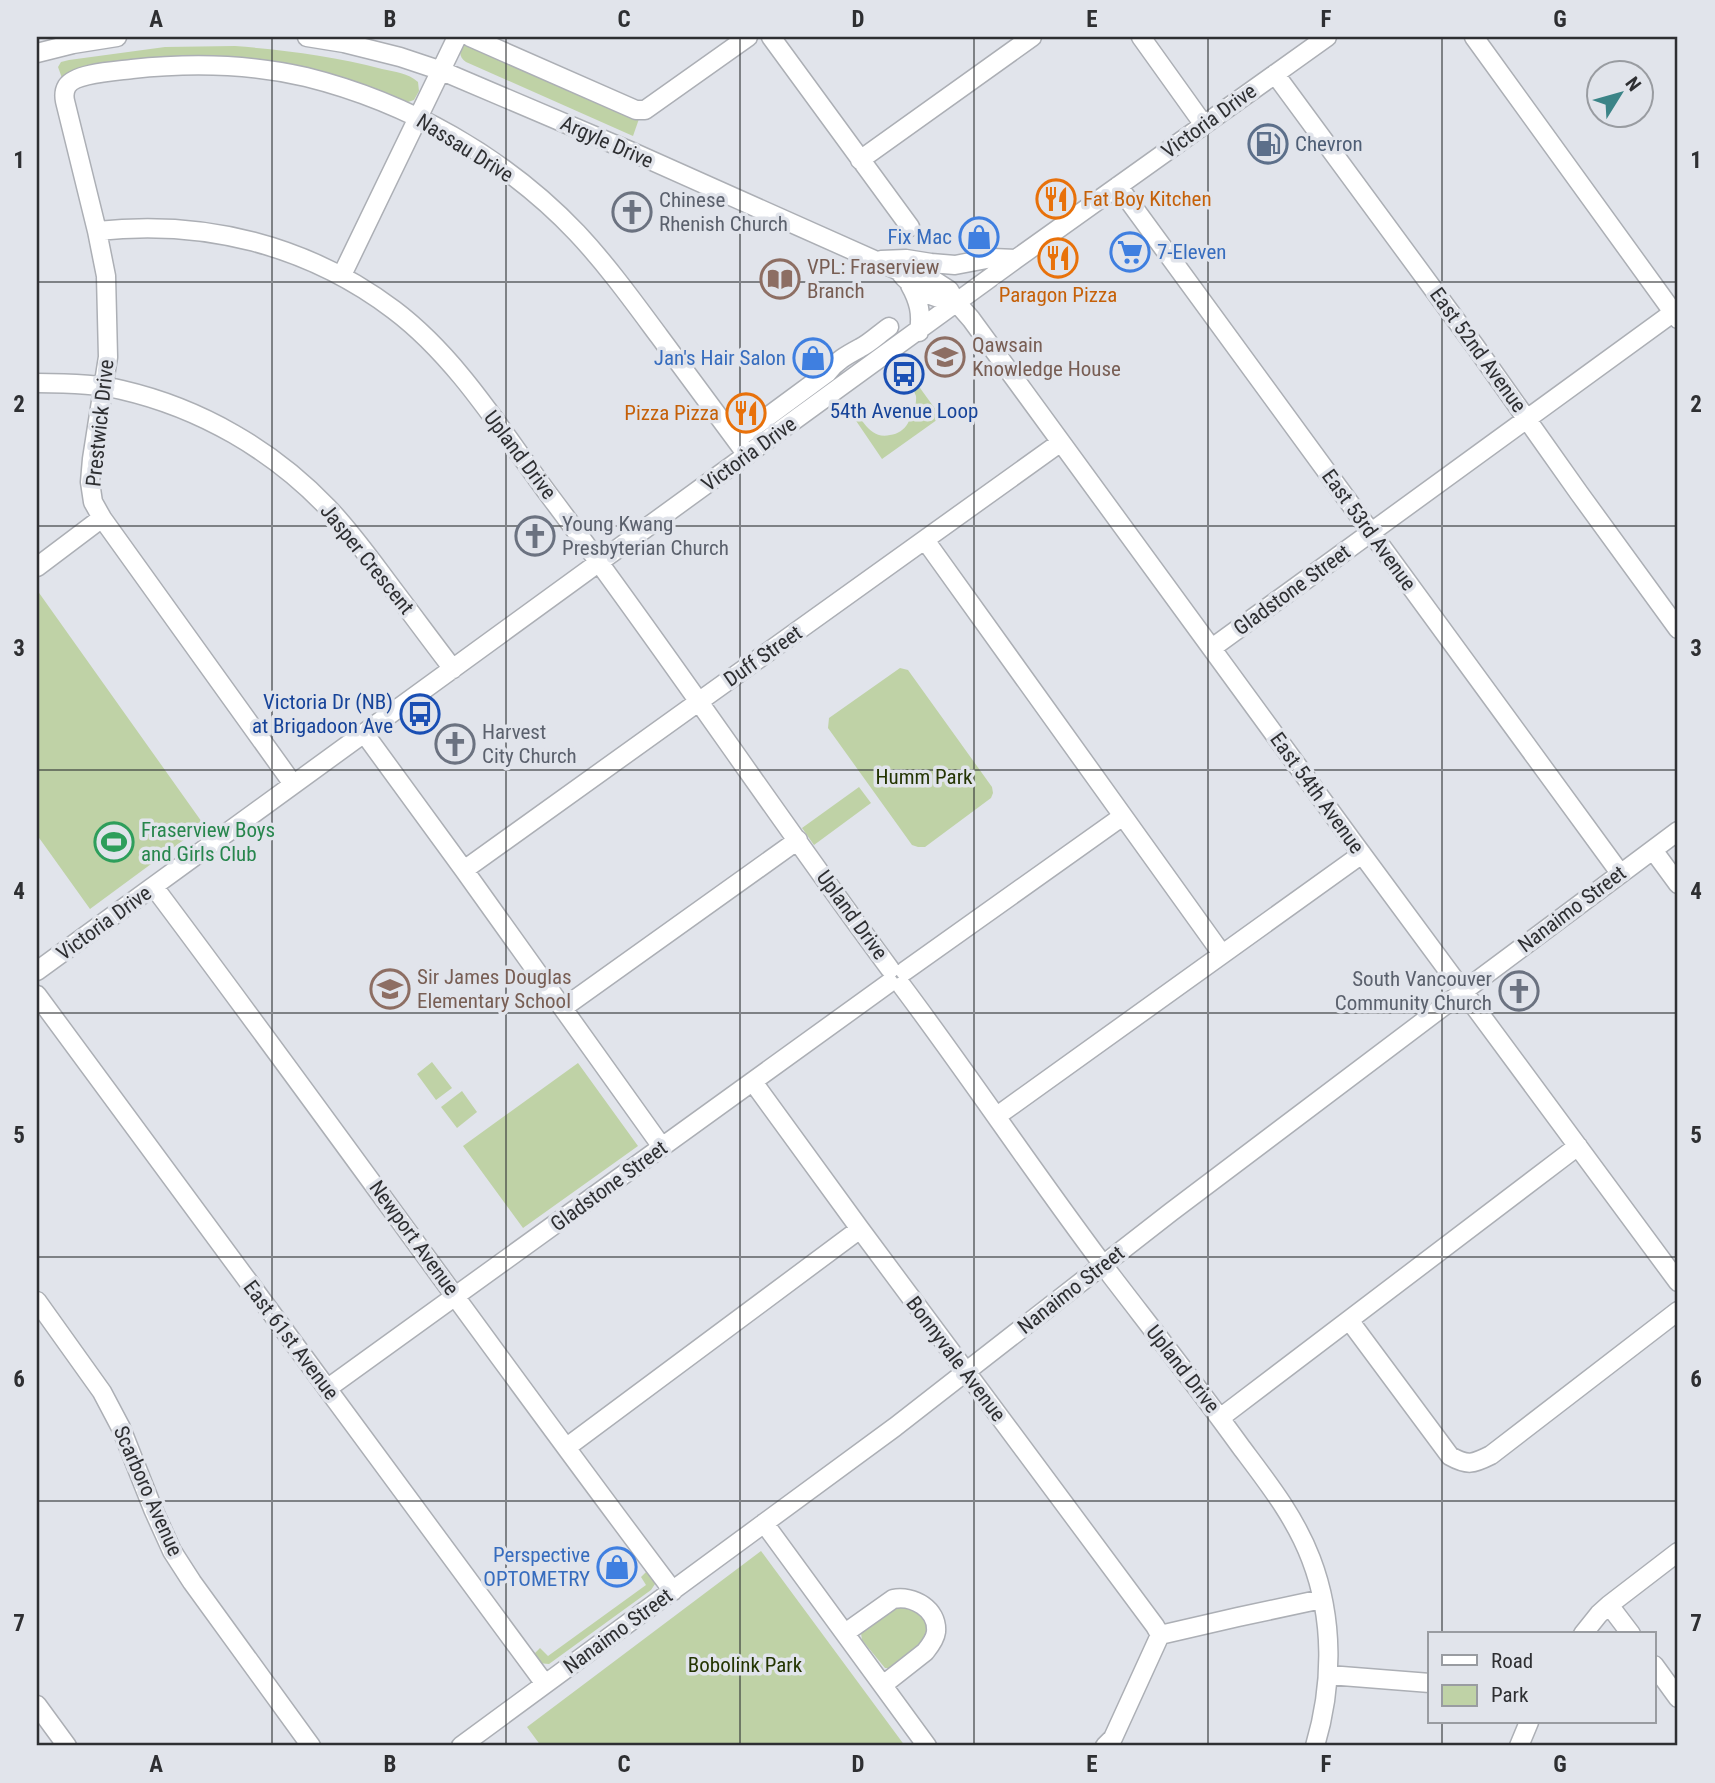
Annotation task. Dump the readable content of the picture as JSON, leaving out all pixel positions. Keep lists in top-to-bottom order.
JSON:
{
  "streets": {
    "street": [
      "Victoria Drive",
      "Argyle Drive",
      "Nassau Drive",
      "East 52nd Avenue",
      "Prestwick Drive",
      "Upland Drive",
      "East 53rd Avenue",
      "Jasper Crescent",
      "Gladstone Street",
      "Duff Street",
      "East 54th Avenue",
      "Nanaimo Street",
      "Newport Avenue",
      "East 61st Avenue",
      "Bonnyvale Avenue",
      "Scarboro Avenue"
    ]
  },
  "crossings": [
    ["Victoria Drive", "Argyle Drive"],
    ["Victoria Drive", "Nassau Drive"],
    ["Victoria Drive", "East 52nd Avenue"],
    ["Victoria Drive", "Prestwick Drive"],
    ["Victoria Drive", "Upland Drive"],
    ["Victoria Drive", "East 53rd Avenue"],
    ["Victoria Drive", "Jasper Crescent"],
    ["Victoria Drive", "East 54th Avenue"],
    ["Victoria Drive", "Newport Avenue"],
    ["Argyle Drive", "East 54th Avenue"],
    ["Nassau Drive", "Prestwick Drive"],
    ["East 52nd Avenue", "Gladstone Street"],
    ["Prestwick Drive", "Upland Drive"],
    ["Prestwick Drive", "Jasper Crescent"],
    ["Upland Drive", "Gladstone Street"],
    ["Upland Drive", "Duff Street"],
    ["Upland Drive", "Nanaimo Street"],
    ["East 53rd Avenue", "Gladstone Street"],
    ["East 53rd Avenue", "Nanaimo Street"],
    ["Gladstone Street", "East 54th Avenue"],
    ["Gladstone Street", "Newport Avenue"],
    ["Gladstone Street", "East 61st Avenue"],
    ["Gladstone Street", "Bonnyvale Avenue"],
    ["Duff Street", "East 54th Avenue"],
    ["East 54th Avenue", "Nanaimo Street"],
    ["Nanaimo Street", "Newport Avenue"],
    ["Nanaimo Street", "East 61st Avenue"],
    ["Nanaimo Street", "Bonnyvale Avenue"]
  ],
  "parks": ["Humm Park", "Bobolink Park"],
  "places": {
    "fuel station": ["Chevron"],
    "restaurant": ["Fat Boy Kitchen", "Paragon Pizza", "Pizza Pizza"],
    "church": [
      "Chinese Rhenish Church",
      "Young Kwang Presbyterian Church",
      "Harvest City Church",
      "South Vancouver Community Church"
    ],
    "shop": ["Fix Mac", "Jan's Hair Salon", "Perspective OPTOMETRY"],
    "supermarket": ["7-Eleven"],
    "library": ["VPL: Fraserview Branch"],
    "school or university": ["Qawsain Knowledge House", "Sir James Douglas Elementary School"],
    "bus stop": ["54th Avenue Loop", "Victoria Dr (NB) at Brigadoon Ave"],
    "sports": ["Fraserview Boys and Girls Club"]
  },
  "legend": ["Road", "Park"],
  "north": "top right",
  "grid": {
    "columns": [
      "A",
      "B",
      "C",
      "D",
      "E",
      "F",
      "G"
    ],
    "rows": [
      "1",
      "2",
      "3",
      "4",
      "5",
      "6",
      "7"
    ]
  }
}
